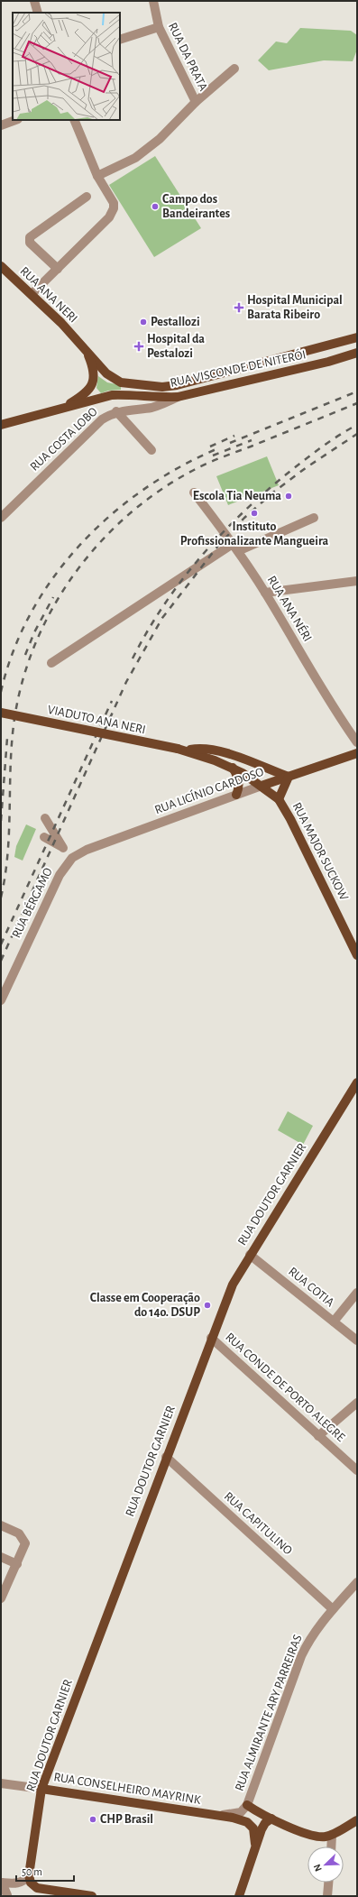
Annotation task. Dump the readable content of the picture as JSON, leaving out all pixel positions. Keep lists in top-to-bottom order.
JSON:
{
  "streets": {
    "main road": [
      "RUA ANA NERI",
      "RUA VISCONDE DE NITERÓI",
      "VIADUTO ANA NERI",
      "RUA LICÍNIO CARDOSO",
      "RUA MAJOR SUCKOW",
      "RUA DOUTOR GARNIER",
      "RUA CONSELHEIRO MAYRINK"
    ],
    "street": [
      "RUA DA PRATA",
      "RUA COSTA LOBO",
      "RUA ANA NÉRI",
      "RUA BÉRGAMO",
      "RUA COTIA",
      "RUA CONDE DE PORTO ALEGRE",
      "RUA CAPITULINO",
      "RUA ALMIRANTE ARY PARREIRAS"
    ]
  },
  "crossings": [
    ["RUA ANA NERI", "RUA VISCONDE DE NITERÓI"],
    ["RUA VISCONDE DE NITERÓI", "RUA COSTA LOBO"],
    ["VIADUTO ANA NERI", "RUA LICÍNIO CARDOSO"],
    ["VIADUTO ANA NERI", "RUA MAJOR SUCKOW"],
    ["RUA LICÍNIO CARDOSO", "RUA MAJOR SUCKOW"],
    ["RUA LICÍNIO CARDOSO", "RUA BÉRGAMO"],
    ["RUA DOUTOR GARNIER", "RUA COTIA"],
    ["RUA DOUTOR GARNIER", "RUA CONDE DE PORTO ALEGRE"],
    ["RUA DOUTOR GARNIER", "RUA CAPITULINO"],
    ["RUA DOUTOR GARNIER", "RUA CONSELHEIRO MAYRINK"],
    ["RUA CAPITULINO", "RUA ALMIRANTE ARY PARREIRAS"],
    ["RUA ALMIRANTE ARY PARREIRAS", "RUA CONSELHEIRO MAYRINK"]
  ],
  "places": {
    "other": [
      "Campo dos Bandeirantes",
      "Pestallozi",
      "Escola Tia Neuma",
      "Instituto Profissionalizante Mangueira",
      "Classe em Cooperação do 14o. DSUP",
      "CHP Brasil"
    ],
    "health": ["Hospital Municipal Barata Ribeiro", "Hospital da Pestalozi"]
  },
  "scale_bar": "50 m",
  "north": "bottom left"
}
